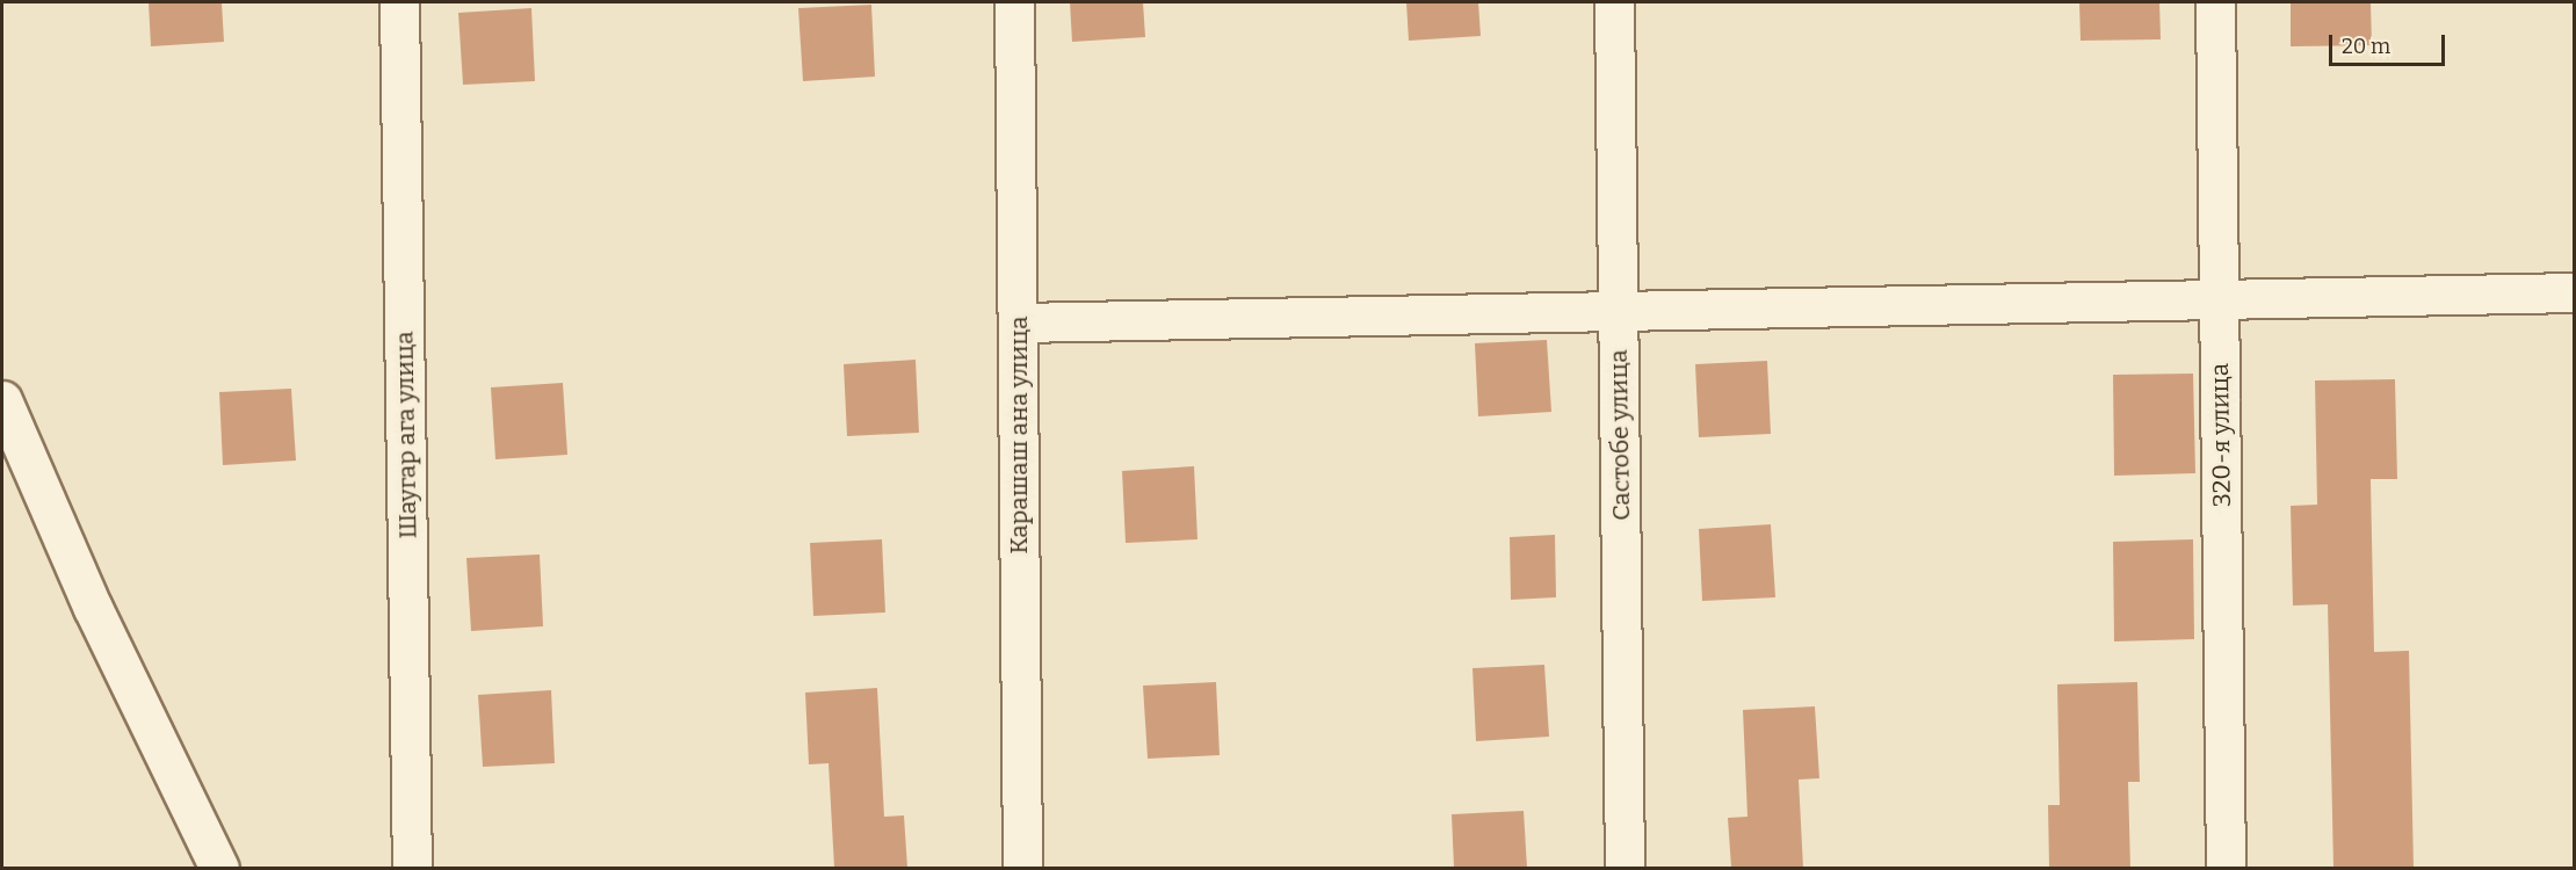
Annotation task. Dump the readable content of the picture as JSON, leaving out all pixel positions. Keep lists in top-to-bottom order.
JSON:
{
  "streets": {
    "street": [
      "Шаугар ага улица",
      "Карашаш ана улица",
      "Састобе улица",
      "320-я улица"
    ]
  },
  "scale_bar": "20 m"
}
